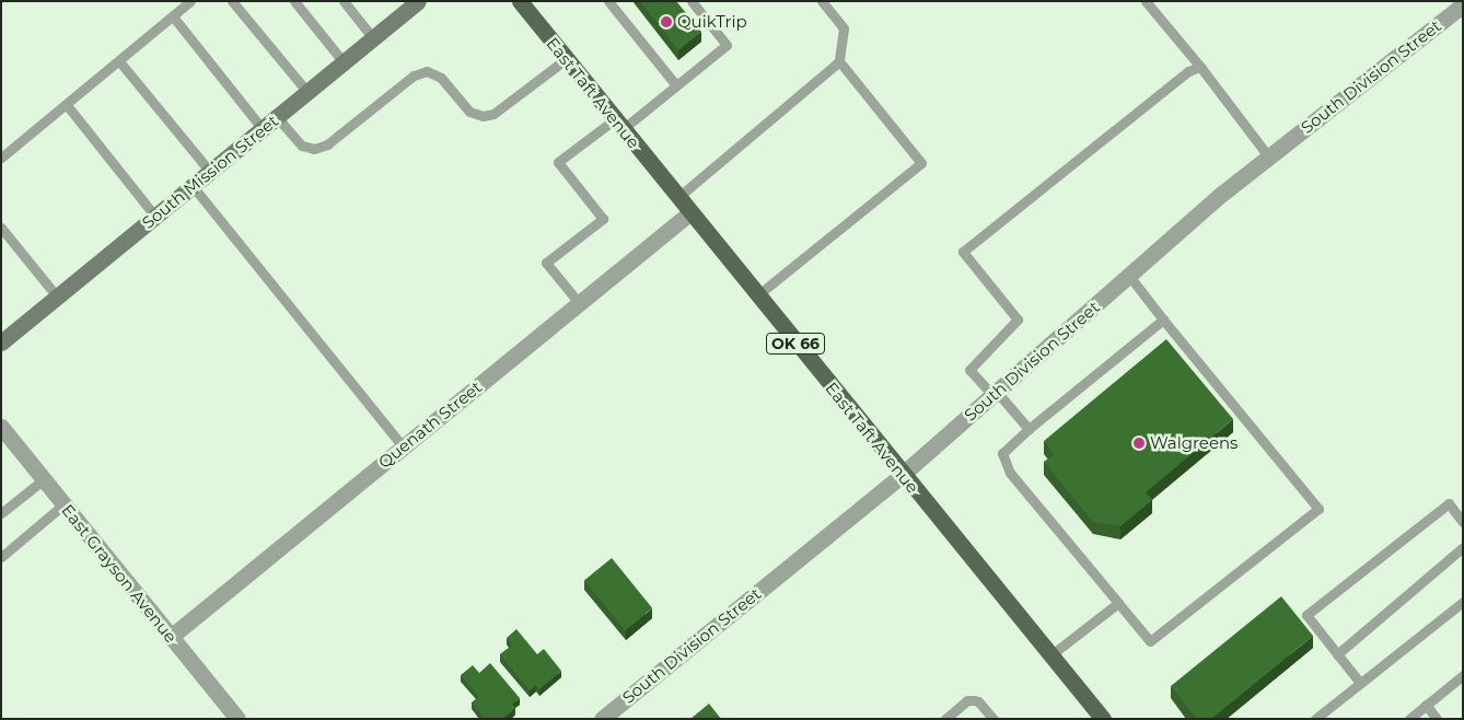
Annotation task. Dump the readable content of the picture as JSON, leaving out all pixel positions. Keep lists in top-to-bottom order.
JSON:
{
  "streets": {
    "main road": ["East Taft Avenue", "South Mission Street", "OK 66"],
    "street": ["South Division Street", "Quenath Street", "East Grayson Avenue"]
  },
  "crossings": [
    ["South Division Street", "East Taft Avenue"],
    ["East Taft Avenue", "Quenath Street"],
    ["Quenath Street", "East Grayson Avenue"]
  ],
  "places": ["QuikTrip", "Walgreens"]
}
